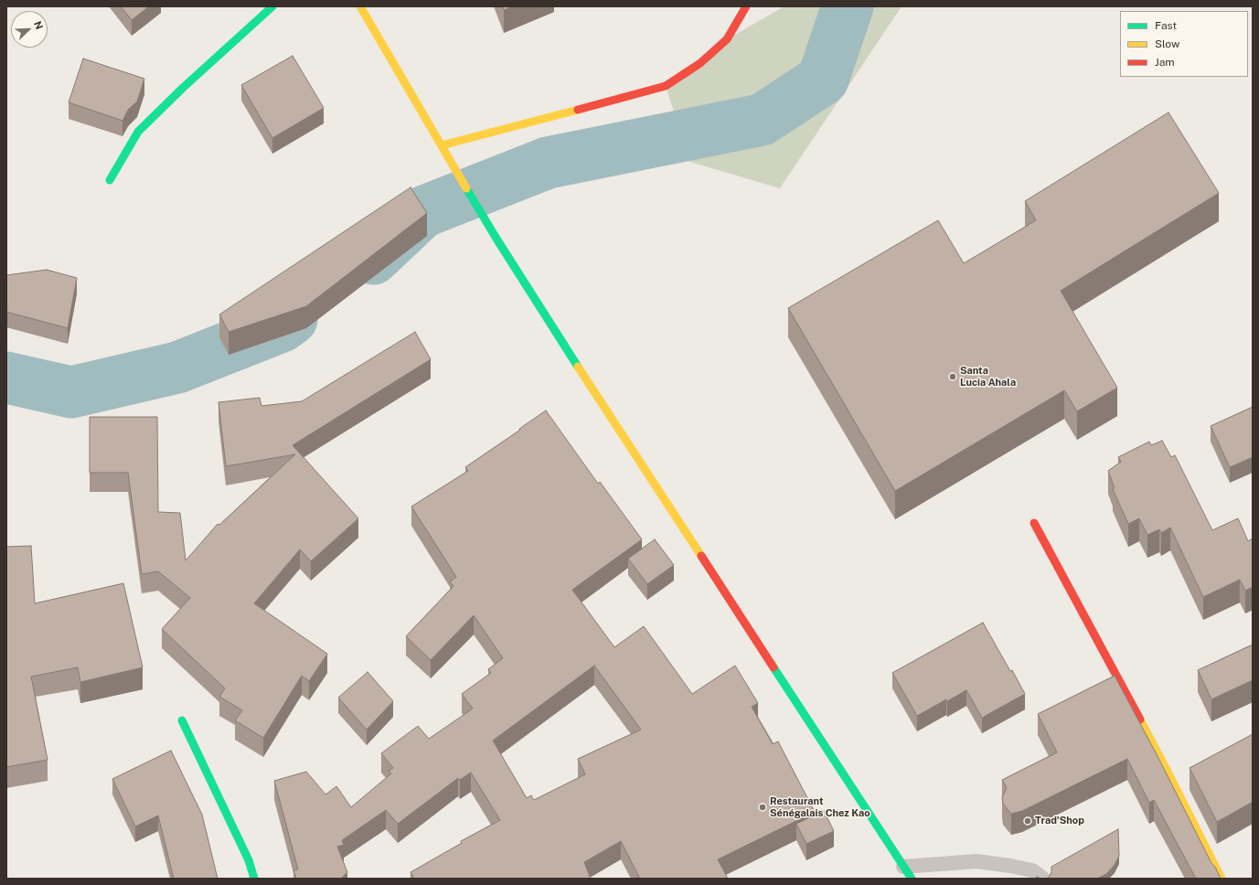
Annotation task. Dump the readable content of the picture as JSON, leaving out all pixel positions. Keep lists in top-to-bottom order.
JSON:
{
  "places": ["Santa Lucia Ahala", "Restaurant Sénégalais Chez Kao", "Trad'Shop"],
  "legend": ["Fast", "Slow", "Jam"],
  "north": "top right"
}
